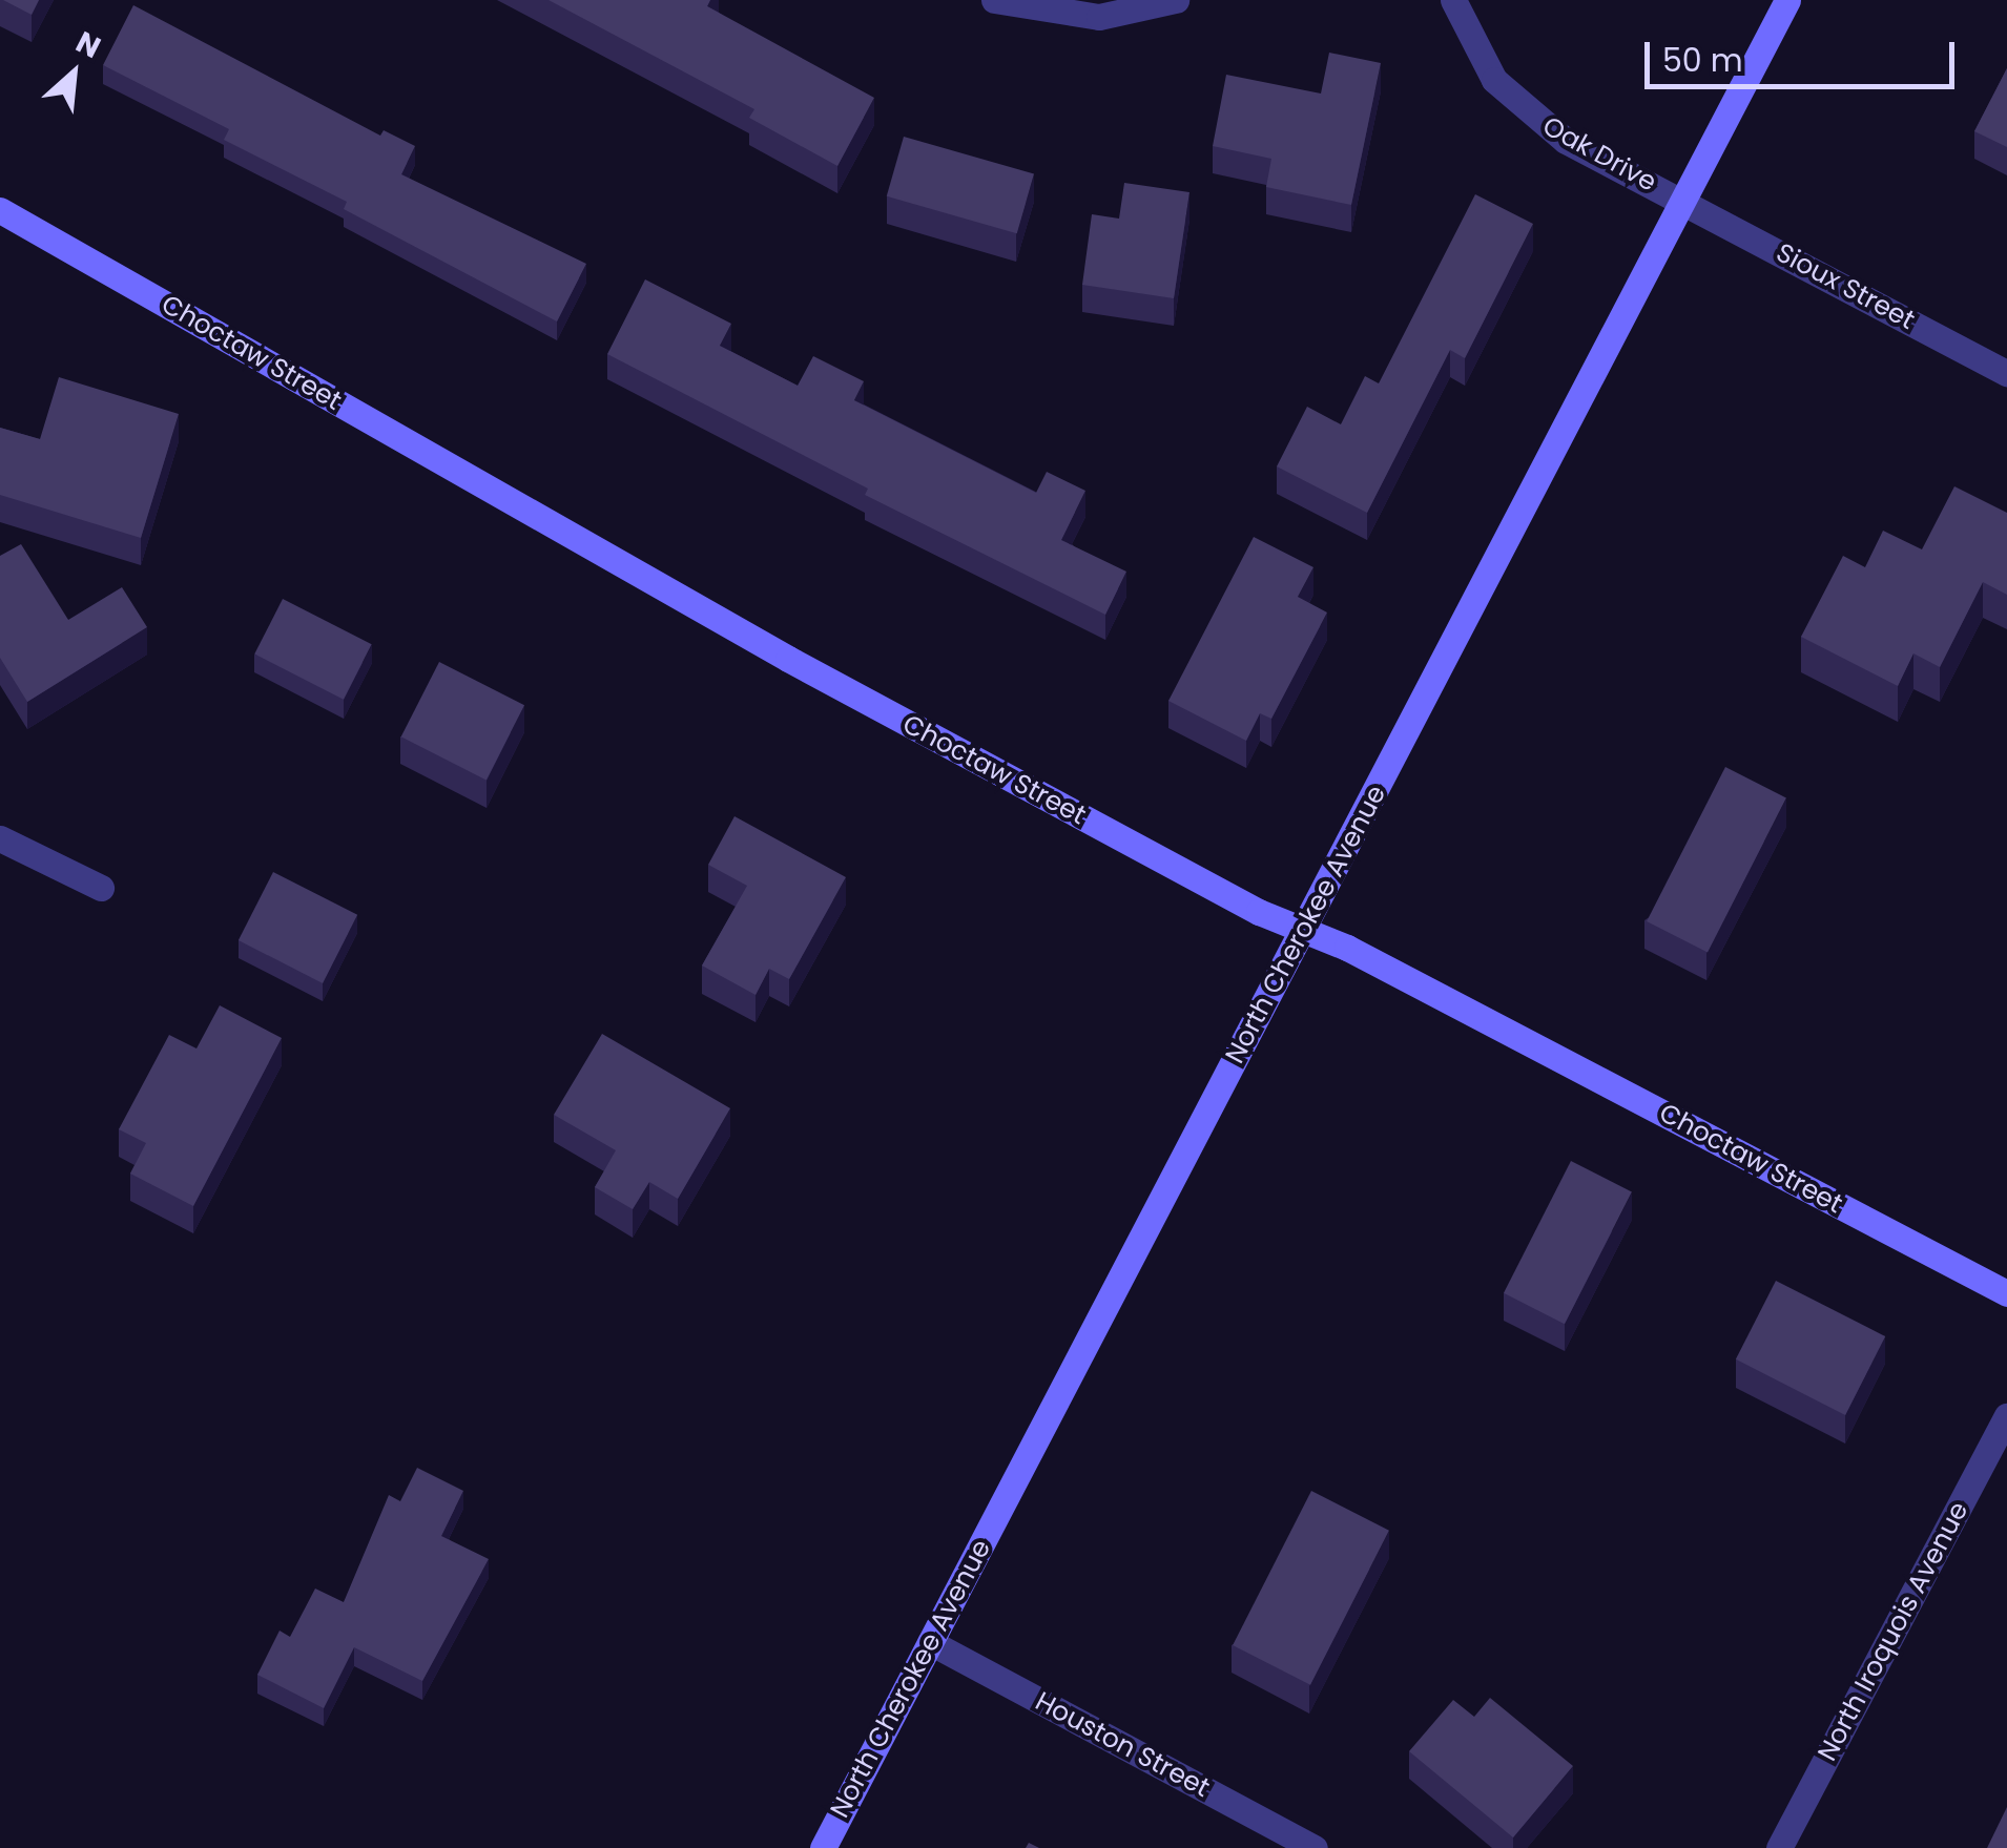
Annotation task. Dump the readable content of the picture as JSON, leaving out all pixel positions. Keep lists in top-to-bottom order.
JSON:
{
  "streets": {
    "street": [
      "Oak Drive",
      "Sioux Street",
      "Choctaw Street",
      "North Cherokee Avenue",
      "North Iroquois Avenue",
      "Houston Street"
    ]
  },
  "crossings": [
    ["Oak Drive", "Sioux Street"],
    ["Oak Drive", "North Cherokee Avenue"],
    ["Sioux Street", "North Cherokee Avenue"],
    ["Choctaw Street", "North Cherokee Avenue"],
    ["North Cherokee Avenue", "Houston Street"]
  ],
  "scale_bar": "50 m",
  "north": "top right"
}
